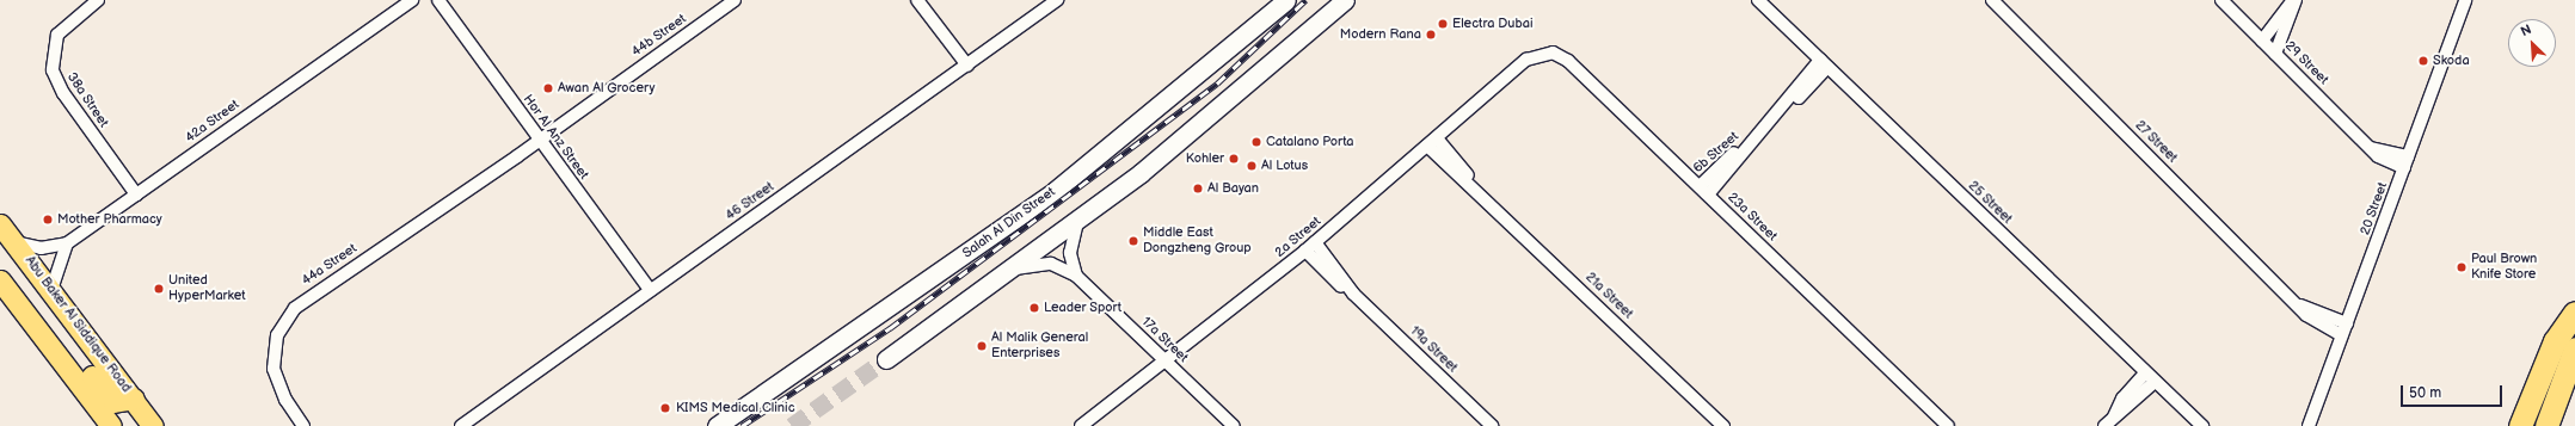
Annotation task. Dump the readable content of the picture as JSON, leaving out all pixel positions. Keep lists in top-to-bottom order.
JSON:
{
  "streets": {
    "main road": ["Salah Al Din Street", "Abu Baker Al Siddique Road"],
    "street": [
      "44b Street",
      "29 Street",
      "38a Street",
      "42a Street",
      "Hor Al Anz Street",
      "27 Street",
      "6b Street",
      "46 Street",
      "25 Street",
      "20 Street",
      "23a Street",
      "2a Street",
      "44a Street",
      "21a Street",
      "17a Street",
      "19a Street"
    ]
  },
  "crossings": [
    ["44b Street", "Hor Al Anz Street"],
    ["44b Street", "44a Street"],
    ["29 Street", "20 Street"],
    ["38a Street", "42a Street"],
    ["42a Street", "Abu Baker Al Siddique Road"],
    ["Hor Al Anz Street", "46 Street"],
    ["Hor Al Anz Street", "44a Street"],
    ["27 Street", "20 Street"],
    ["6b Street", "25 Street"],
    ["6b Street", "23a Street"],
    ["23a Street", "2a Street"],
    ["2a Street", "21a Street"],
    ["2a Street", "17a Street"],
    ["2a Street", "19a Street"]
  ],
  "places": [
    "Electra Dubai",
    "Modern Rana",
    "Skoda",
    "Awan Al Grocery",
    "Catalano Porta",
    "Kohler",
    "Al Lotus",
    "Al Bayan",
    "Mother Pharmacy",
    "Middle East Dongzheng Group",
    "Paul Brown Knife Store",
    "United HyperMarket",
    "Leader Sport",
    "Al Malik General Enterprises",
    "KIMS Medical Clinic"
  ],
  "scale_bar": "50 m",
  "north": "top left"
}
